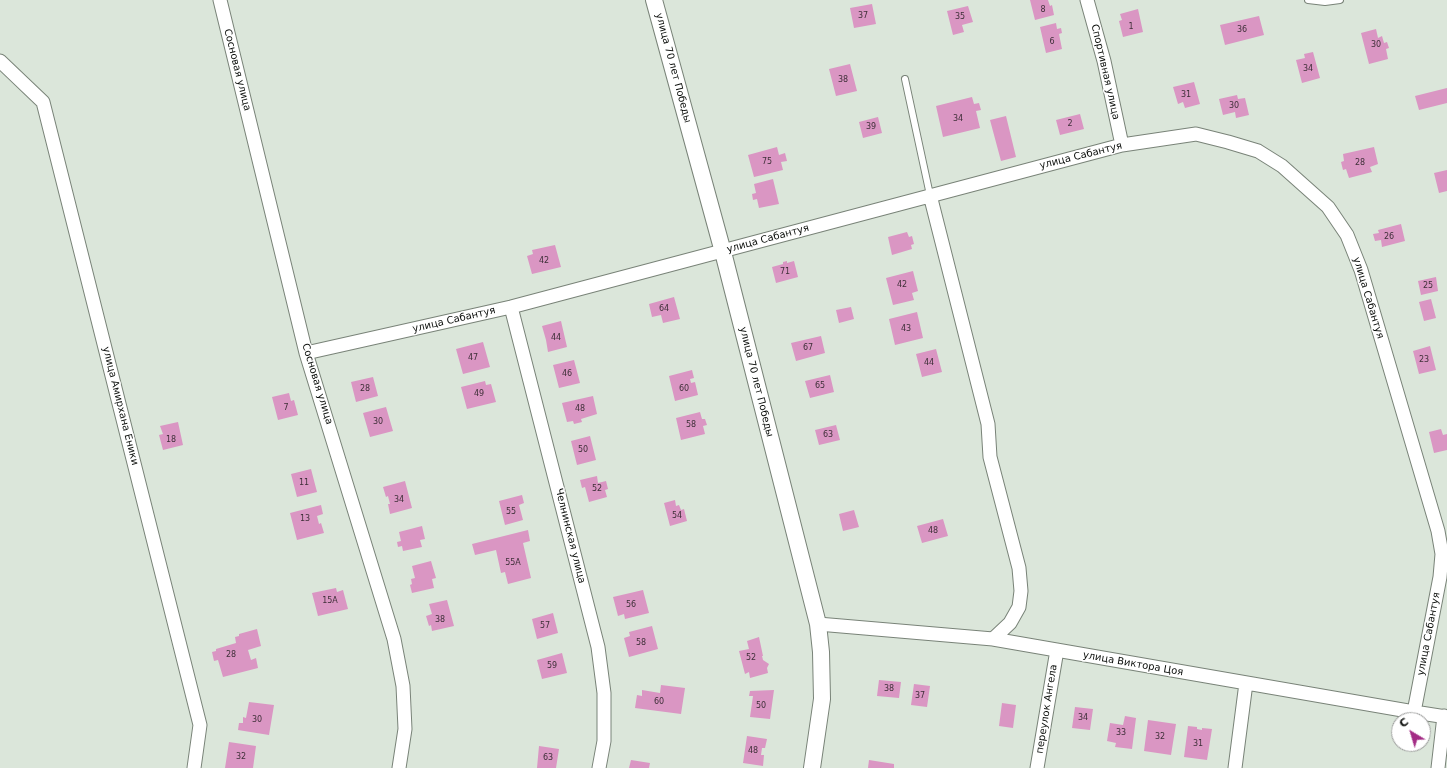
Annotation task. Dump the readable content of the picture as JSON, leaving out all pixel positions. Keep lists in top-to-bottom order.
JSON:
{
  "streets": {
    "street": [
      "улица 70 лет Победы",
      "Сосновая улица",
      "Спортивная улица",
      "улица Сабантуя",
      "улица Амирхана Еники",
      "Челнинская улица",
      "улица Виктора Цоя",
      "переулок Ангела"
    ]
  },
  "crossings": [
    ["улица 70 лет Победы", "улица Сабантуя"],
    ["улица 70 лет Победы", "улица Виктора Цоя"],
    ["Сосновая улица", "улица Сабантуя"],
    ["Спортивная улица", "улица Сабантуя"],
    ["улица Сабантуя", "Челнинская улица"],
    ["улица Сабантуя", "улица Виктора Цоя"],
    ["улица Виктора Цоя", "переулок Ангела"]
  ],
  "house_numbers": [
    "8",
    "37",
    "35",
    "1",
    "36",
    "6",
    "30",
    "34",
    "38",
    "31",
    "30",
    "34",
    "2",
    "39",
    "75",
    "28",
    "26",
    "42",
    "71",
    "42",
    "25",
    "64",
    "43",
    "44",
    "67",
    "47",
    "23",
    "44",
    "46",
    "65",
    "28",
    "60",
    "49",
    "7",
    "48",
    "30",
    "58",
    "63",
    "18",
    "50",
    "11",
    "52",
    "34",
    "55",
    "54",
    "13",
    "48",
    "55А",
    "15А",
    "56",
    "38",
    "57",
    "58",
    "28",
    "52",
    "59",
    "38",
    "37",
    "60",
    "50",
    "34",
    "30",
    "33",
    "32",
    "31",
    "48",
    "32",
    "63"
  ],
  "north": "top left"
}
